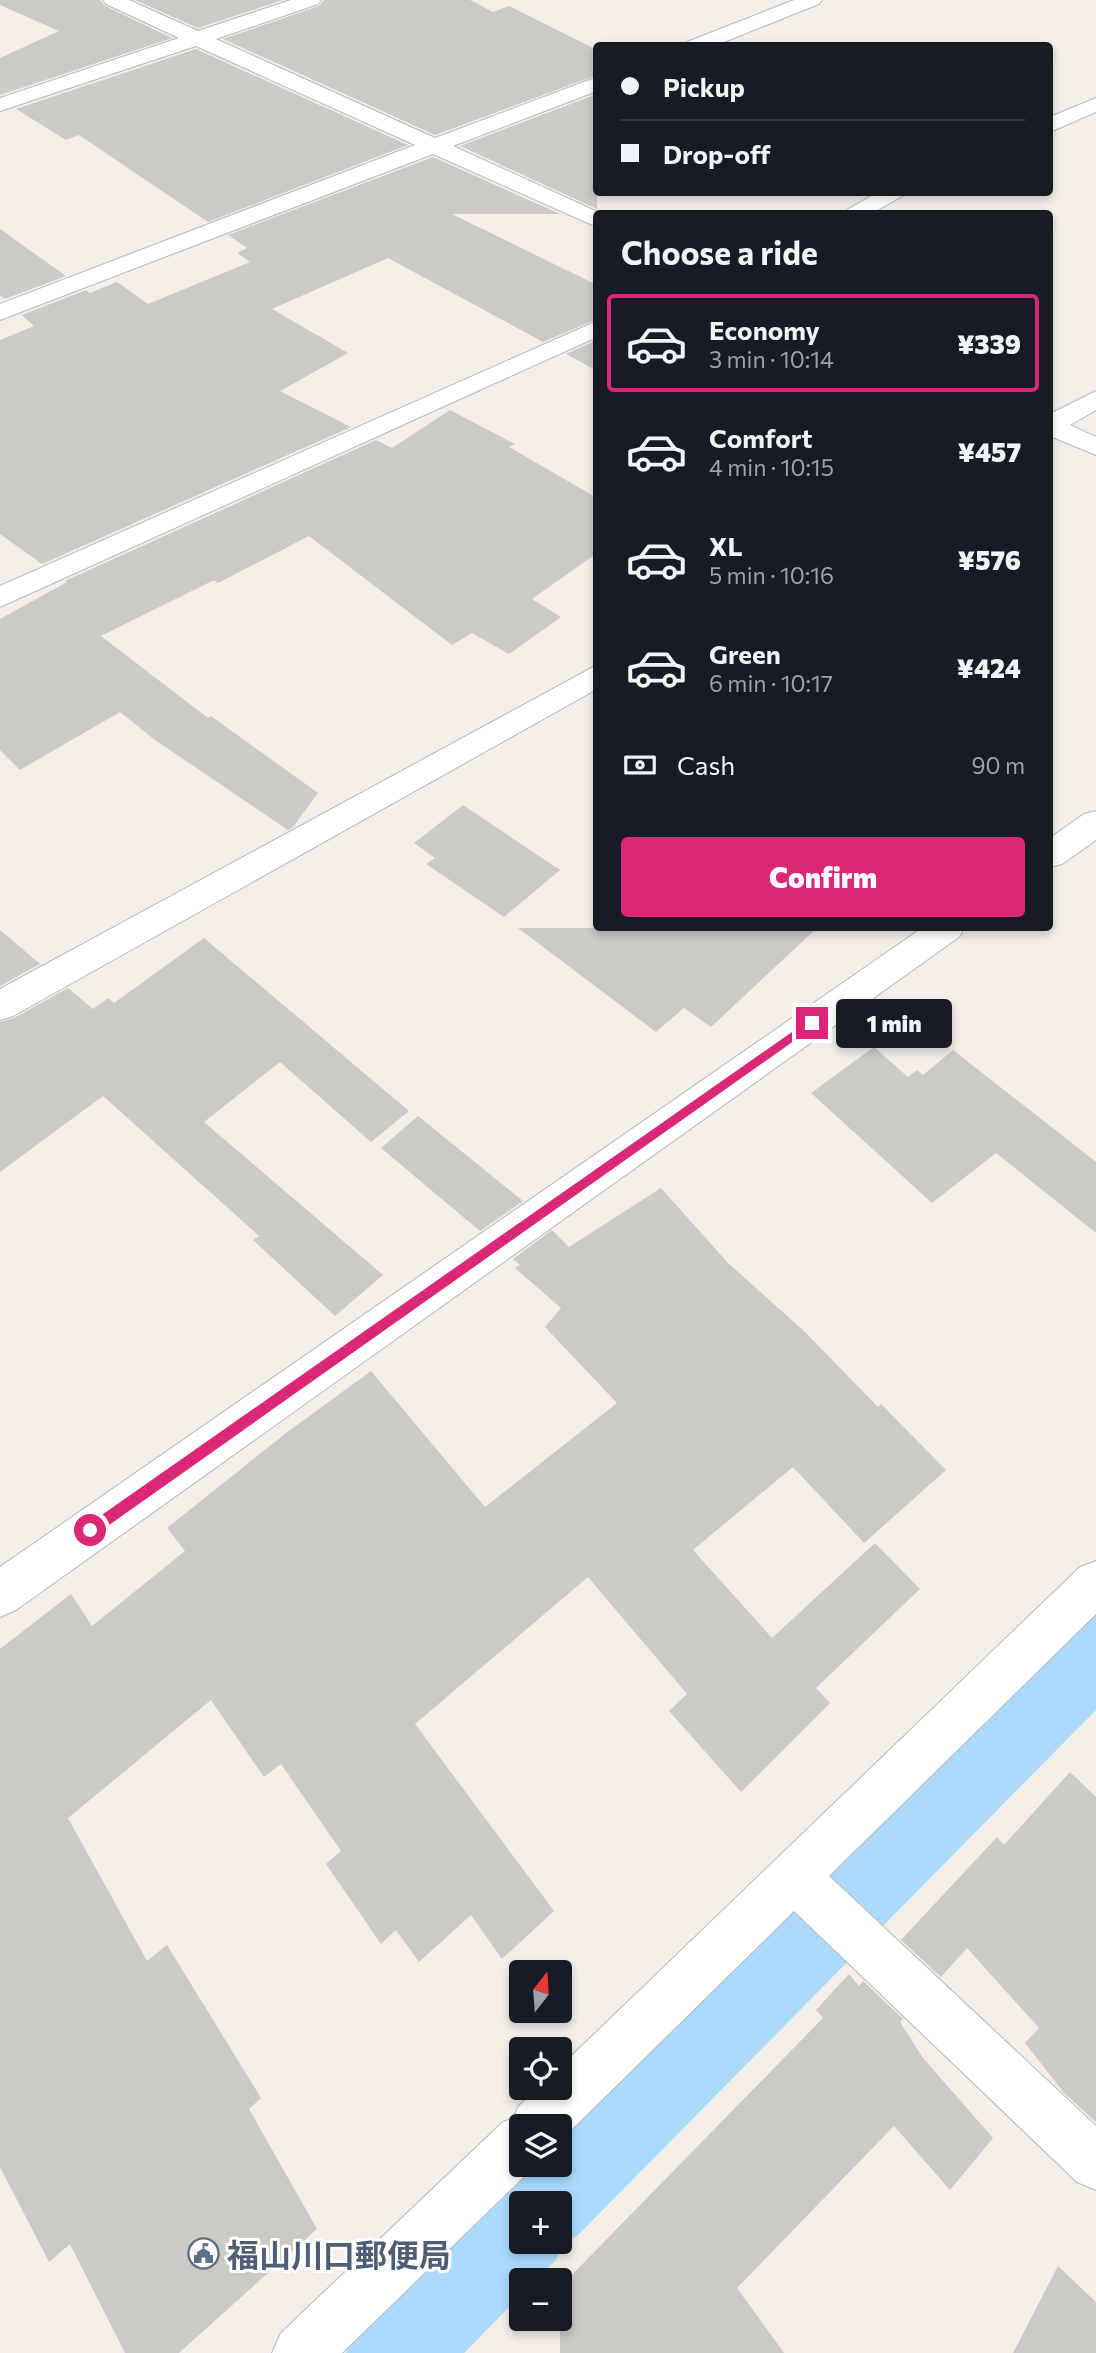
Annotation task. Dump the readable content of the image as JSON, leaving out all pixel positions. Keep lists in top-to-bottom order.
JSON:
{
  "places": {
    "public building": ["福山川口郵便局"]
  },
  "north": "top",
  "page": {
    "banner": ["Pickup", "Drop-off"],
    "heading": "Choose a ride",
    "list": [
      {
        "name": "Economy",
        "note": "3 min · 10:14",
        "value": "¥339"
      },
      {
        "name": "Comfort",
        "note": "4 min · 10:15",
        "value": "¥457"
      },
      {
        "name": "XL",
        "note": "5 min · 10:16",
        "value": "¥576"
      },
      {
        "name": "Green",
        "note": "6 min · 10:17",
        "value": "¥424"
      }
    ],
    "pay": ["Cash", "90 m"],
    "buttons": "Confirm",
    "bubble": "1 min",
    "map_buttons": ["+", "−"]
  }
}
